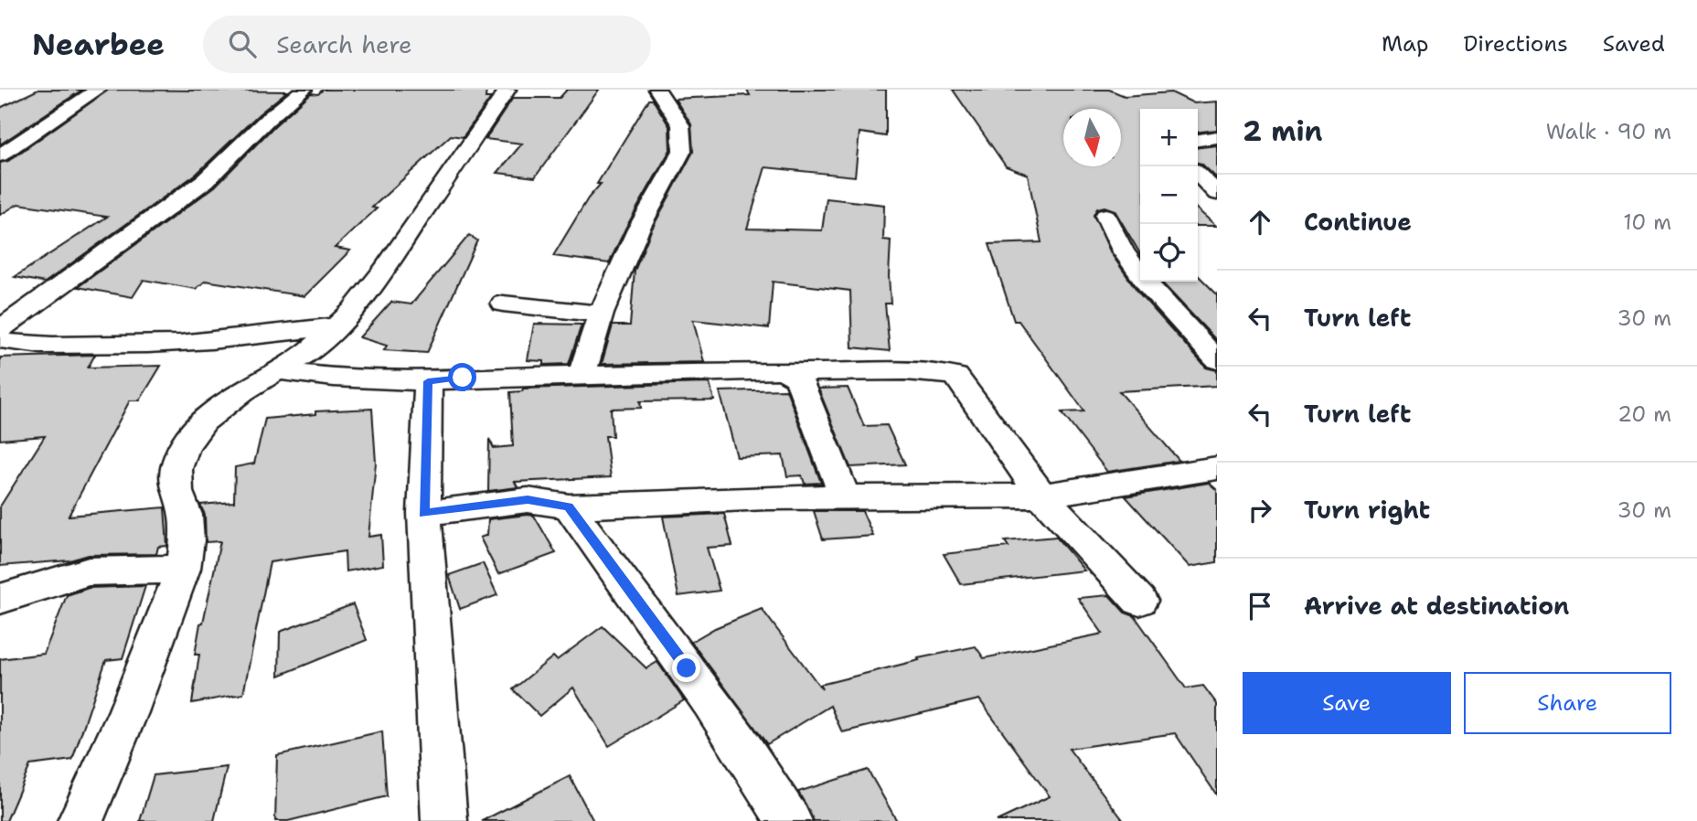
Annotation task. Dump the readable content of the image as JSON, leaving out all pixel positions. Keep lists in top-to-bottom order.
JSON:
{
  "north": "bottom",
  "page": {
    "header": "Nearbee",
    "search": "Search here",
    "nav": ["Map", "Directions", "Saved"],
    "heading": ["2 min", "Walk · 90 m"],
    "map_buttons": ["+", "−"],
    "list": [
      ["Continue", "10 m"],
      ["Turn left", "30 m"],
      ["Turn left", "20 m"],
      ["Turn right", "30 m"],
      "Arrive at destination"
    ],
    "buttons": ["Save", "Share"]
  }
}
